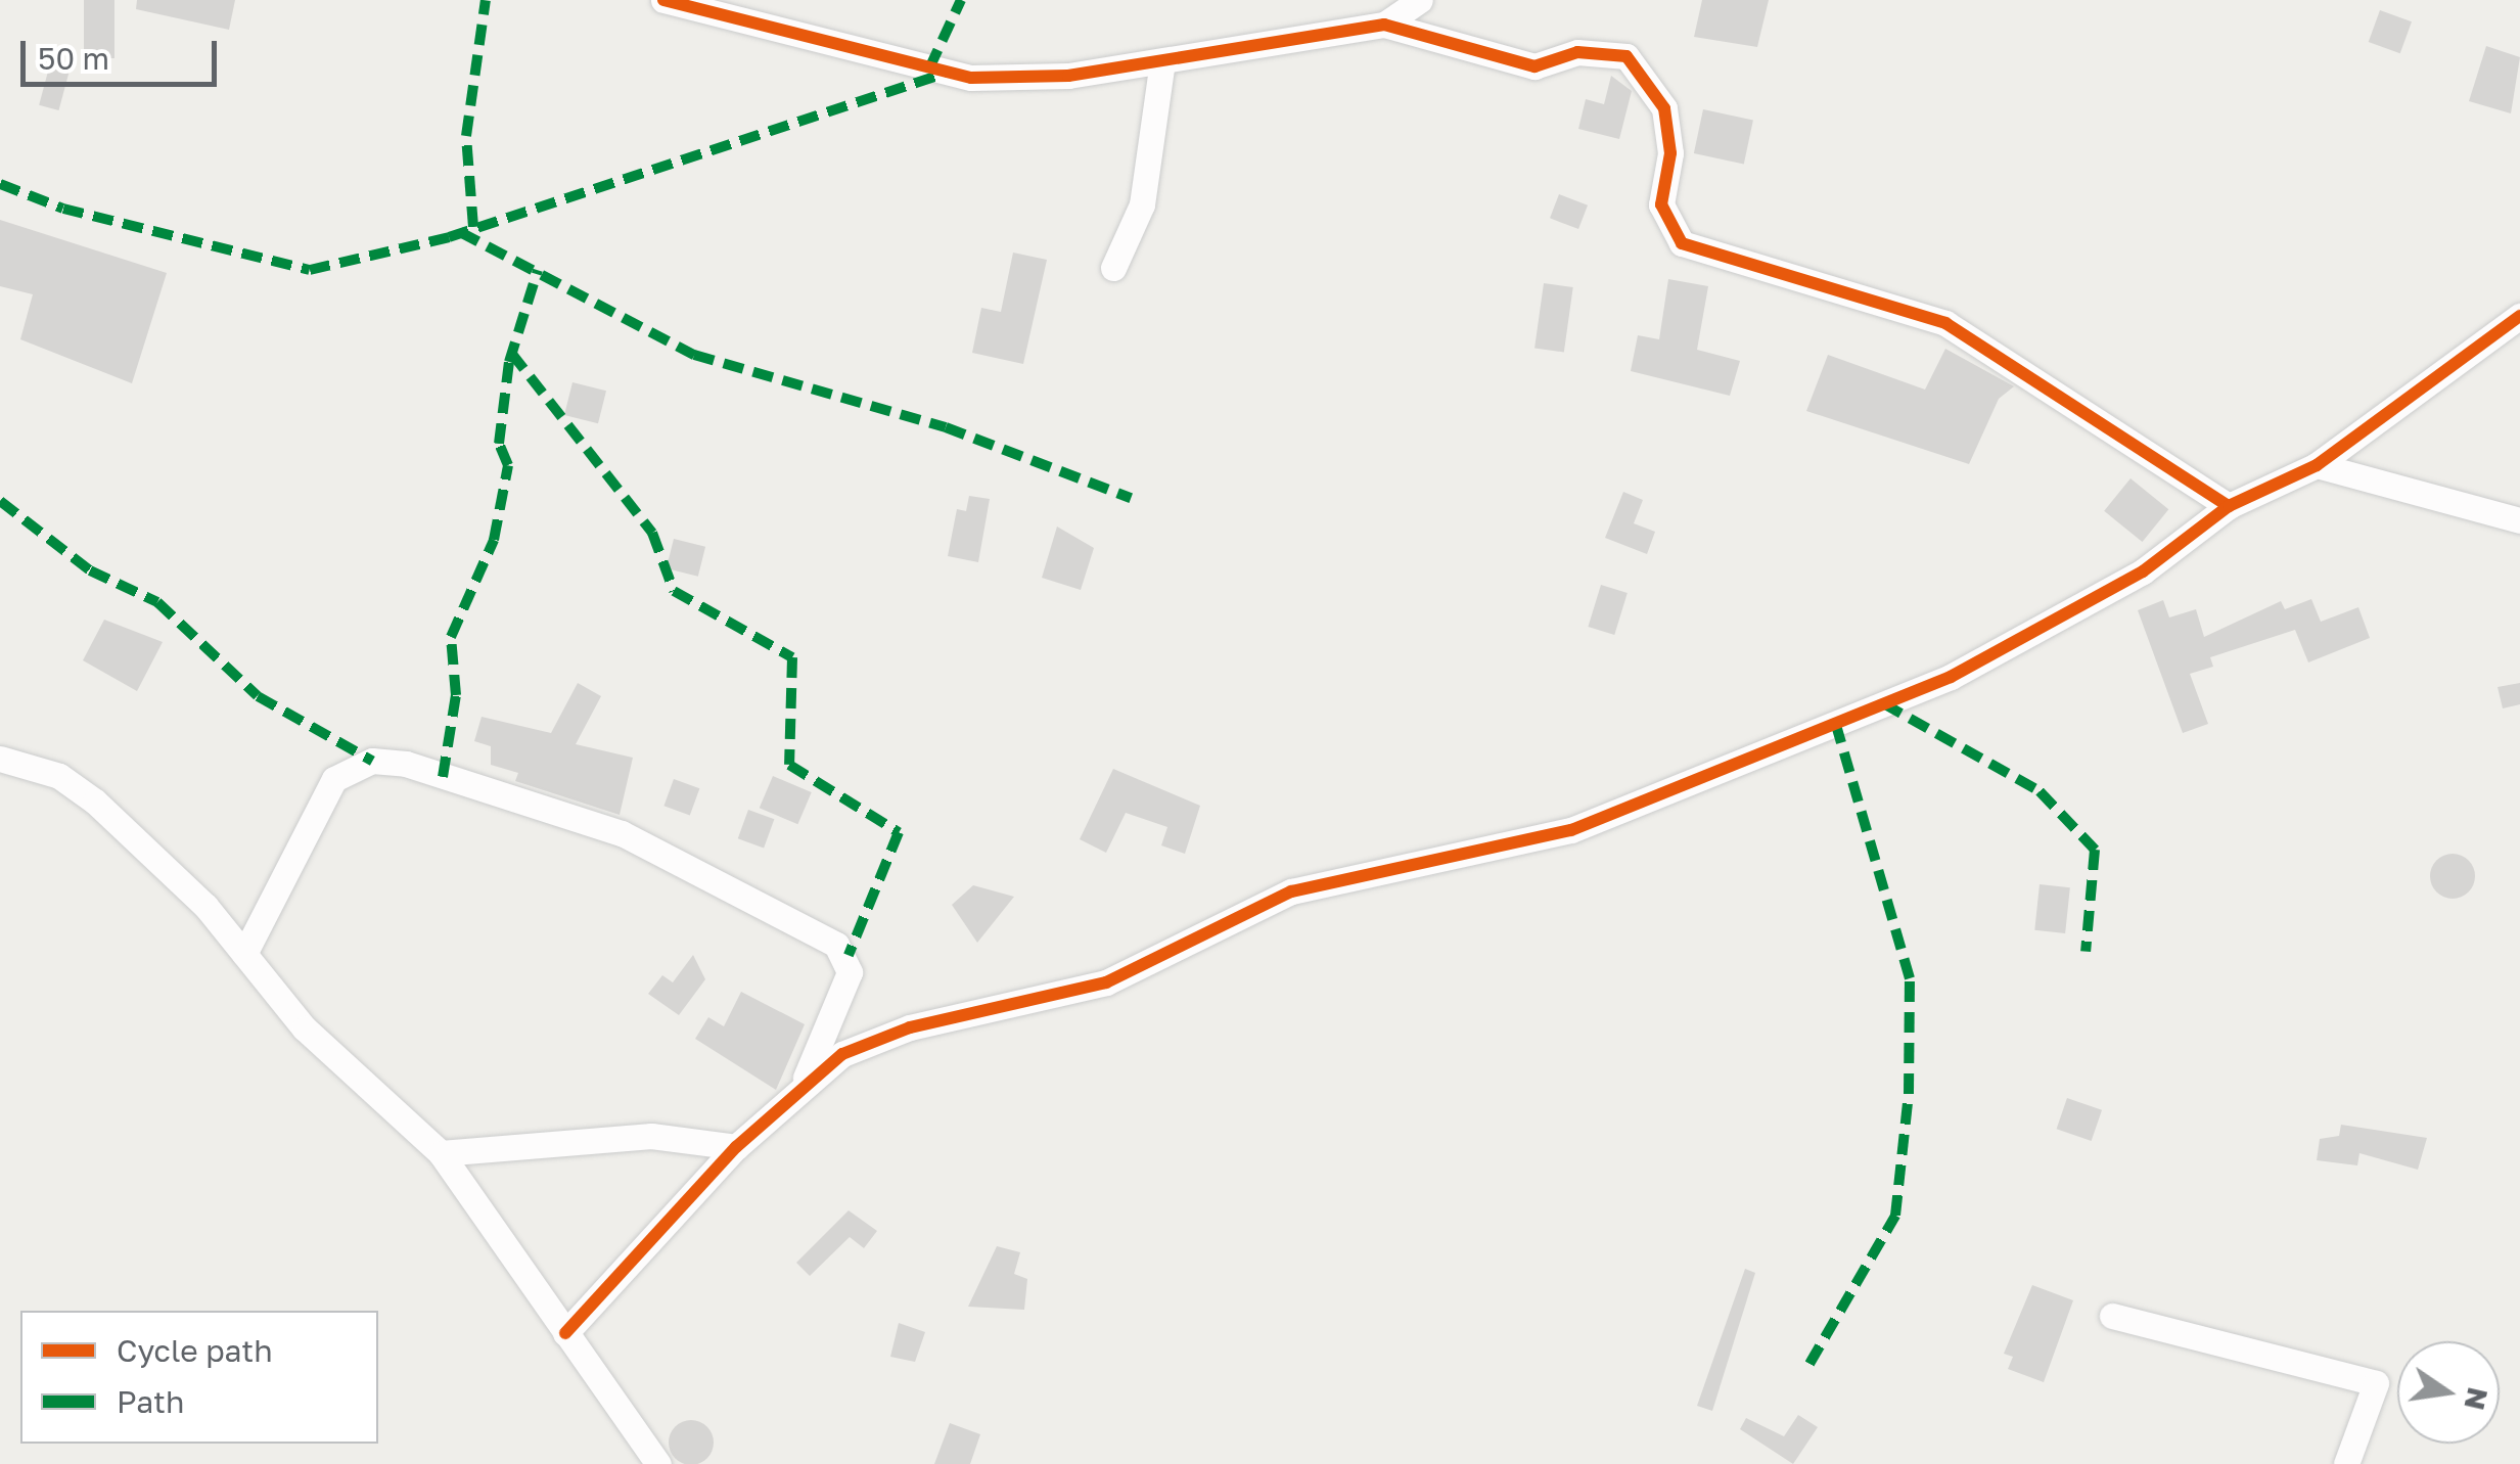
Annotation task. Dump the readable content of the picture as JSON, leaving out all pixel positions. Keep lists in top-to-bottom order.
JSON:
{
  "legend": ["Cycle path", "Path"],
  "scale_bar": "50 m",
  "north": "right"
}
